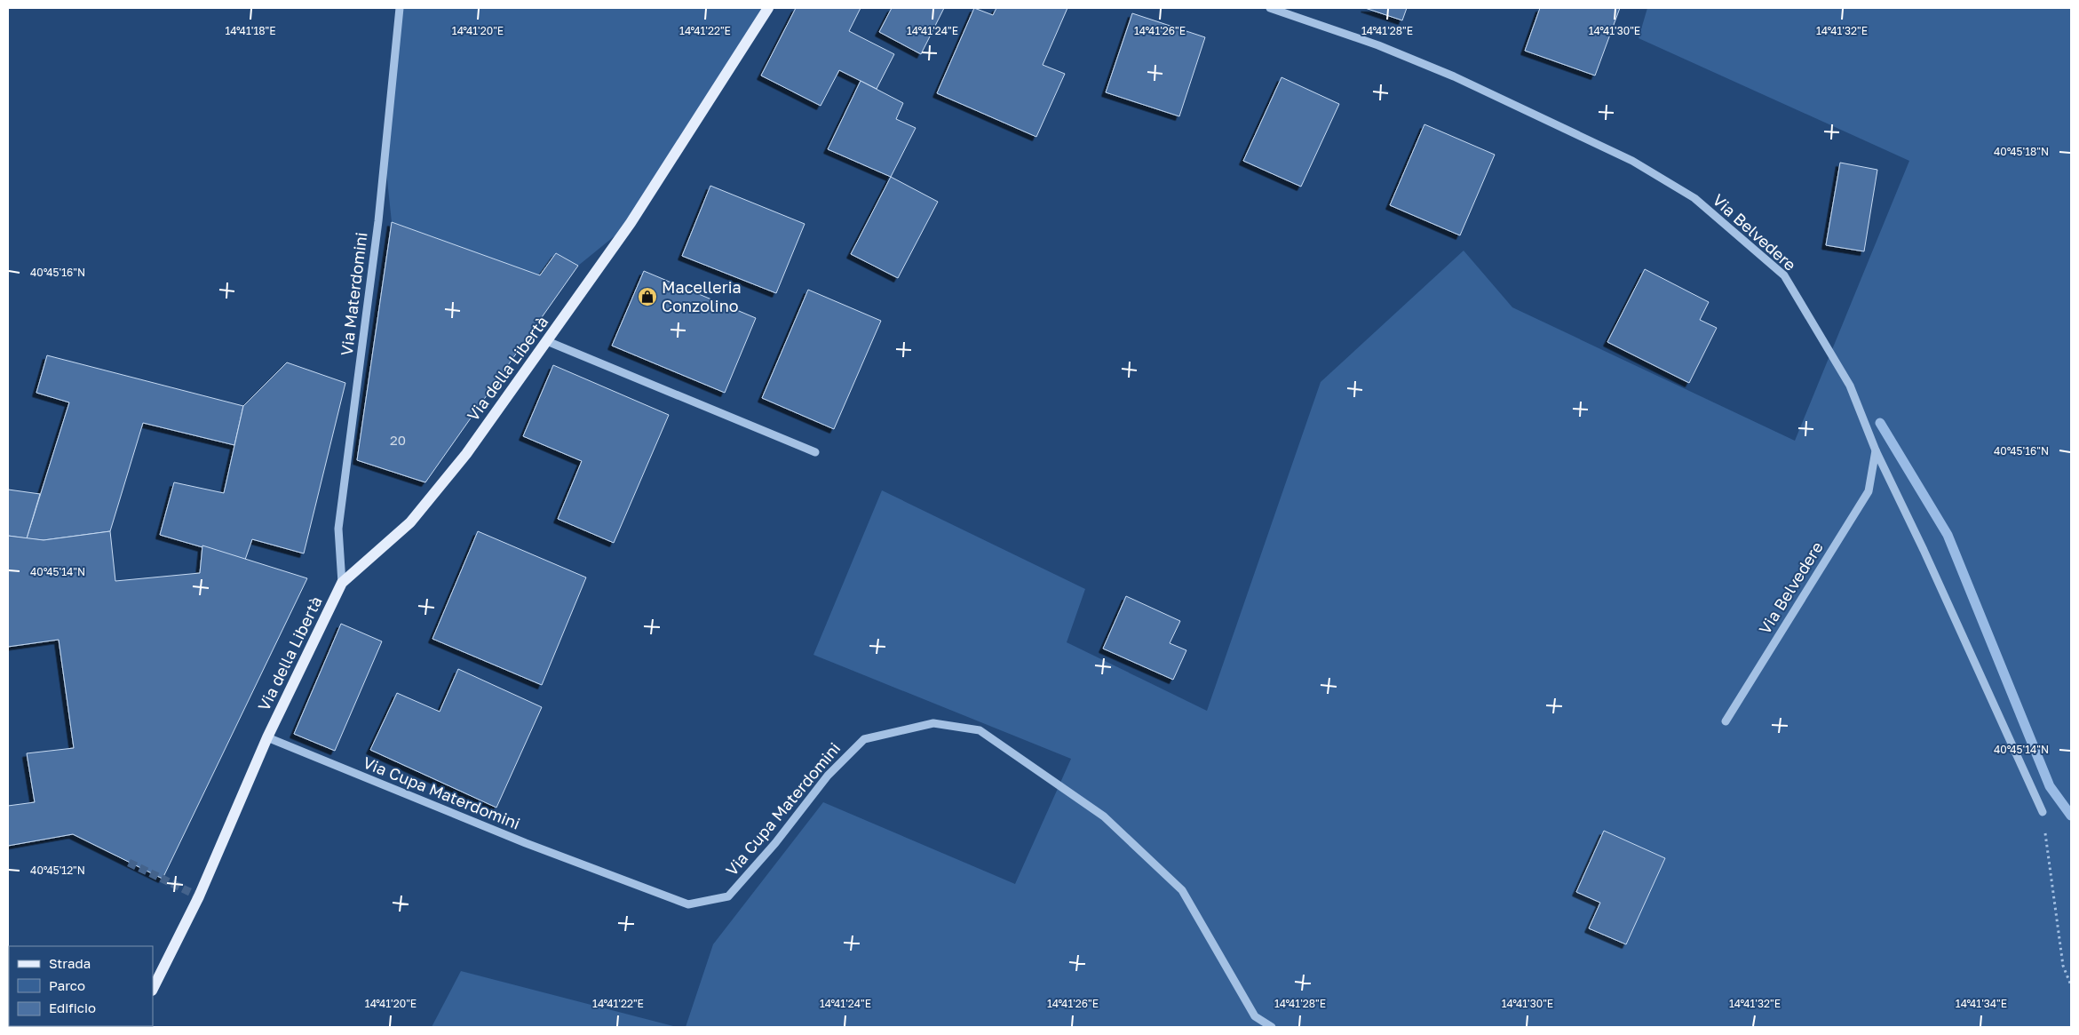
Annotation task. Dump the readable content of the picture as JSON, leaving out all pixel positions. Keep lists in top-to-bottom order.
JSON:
{
  "streets": {
    "main road": ["Via della Libertà"],
    "street": ["Via Belvedere", "Via Materdomini", "Via Cupa Materdomini"]
  },
  "crossings": [
    ["Via Materdomini", "Via della Libertà"],
    ["Via della Libertà", "Via Cupa Materdomini"]
  ],
  "places": {
    "shop": ["Macelleria Conzolino"]
  },
  "house_numbers": ["20"],
  "legend": ["Strada", "Parco", "Edificio"],
  "coordinates": [
    "14°41'18\"E",
    "14°41'20\"E",
    "14°41'22\"E",
    "14°41'24\"E",
    "14°41'26\"E",
    "14°41'28\"E",
    "14°41'30\"E",
    "14°41'32\"E",
    "40°45'18\"N",
    "40°45'16\"N",
    "40°45'14\"N",
    "40°45'12\"N",
    "14°41'34\"E"
  ]
}
